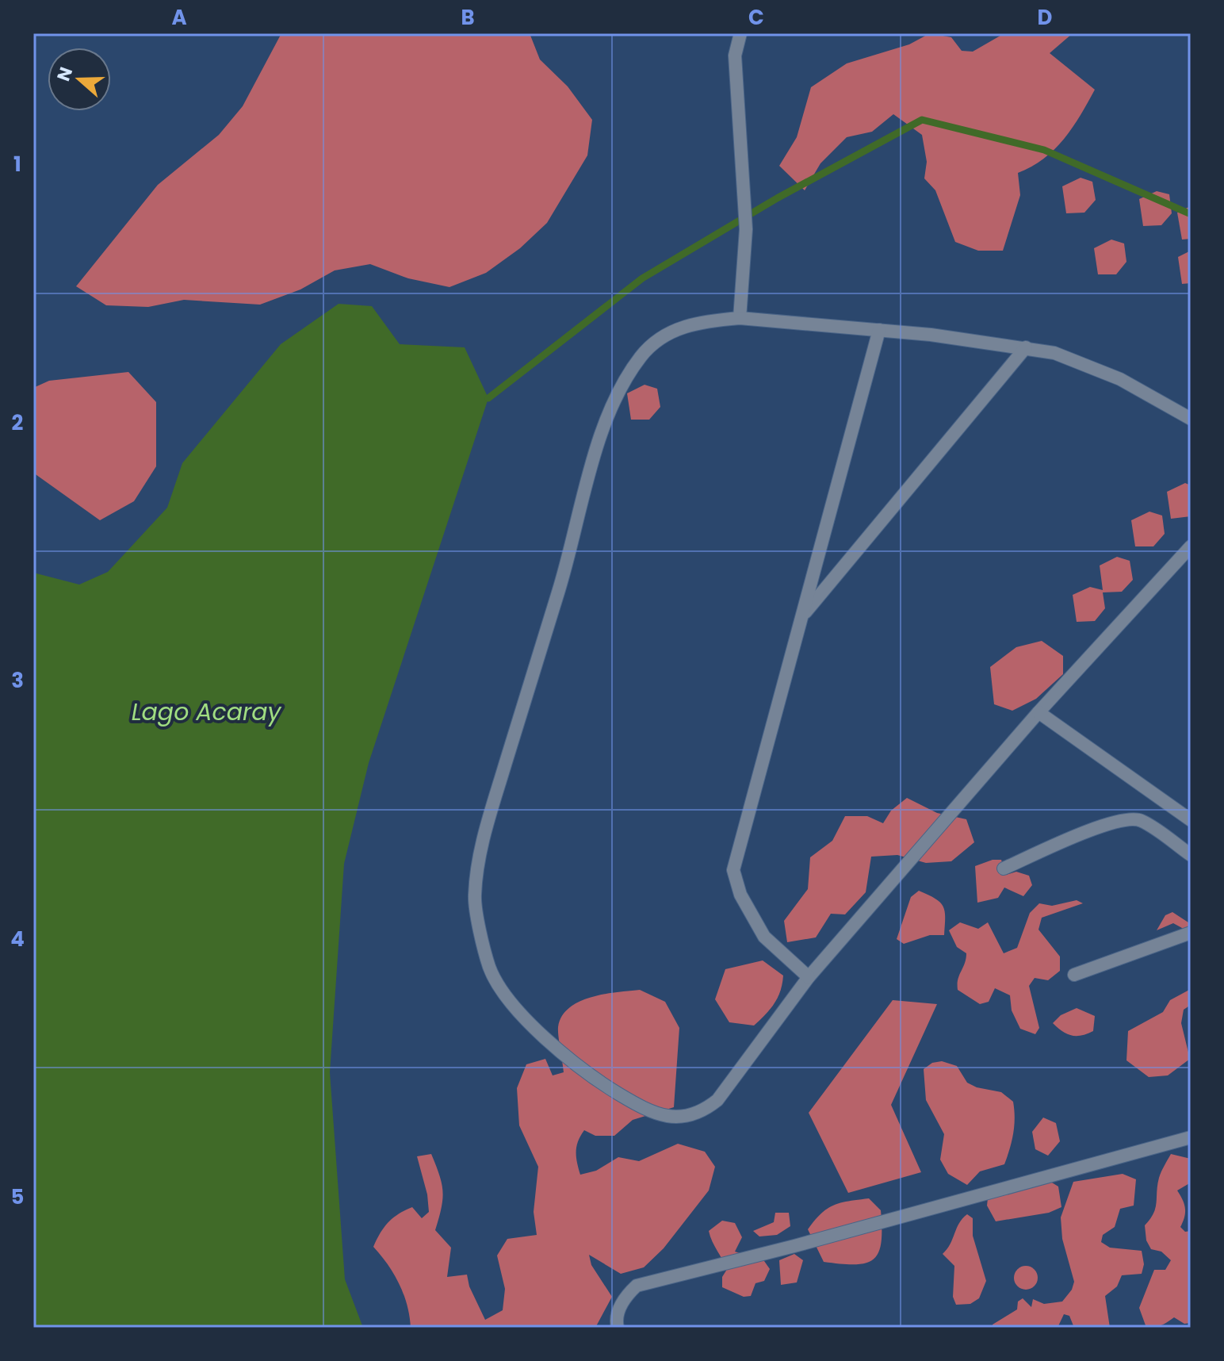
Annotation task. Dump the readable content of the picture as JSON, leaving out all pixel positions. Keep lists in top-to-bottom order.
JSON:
{
  "water": ["Lago Acaray"],
  "north": "left",
  "grid": {
    "columns": [
      "A",
      "B",
      "C",
      "D"
    ],
    "rows": [
      "1",
      "2",
      "3",
      "4",
      "5"
    ]
  }
}
